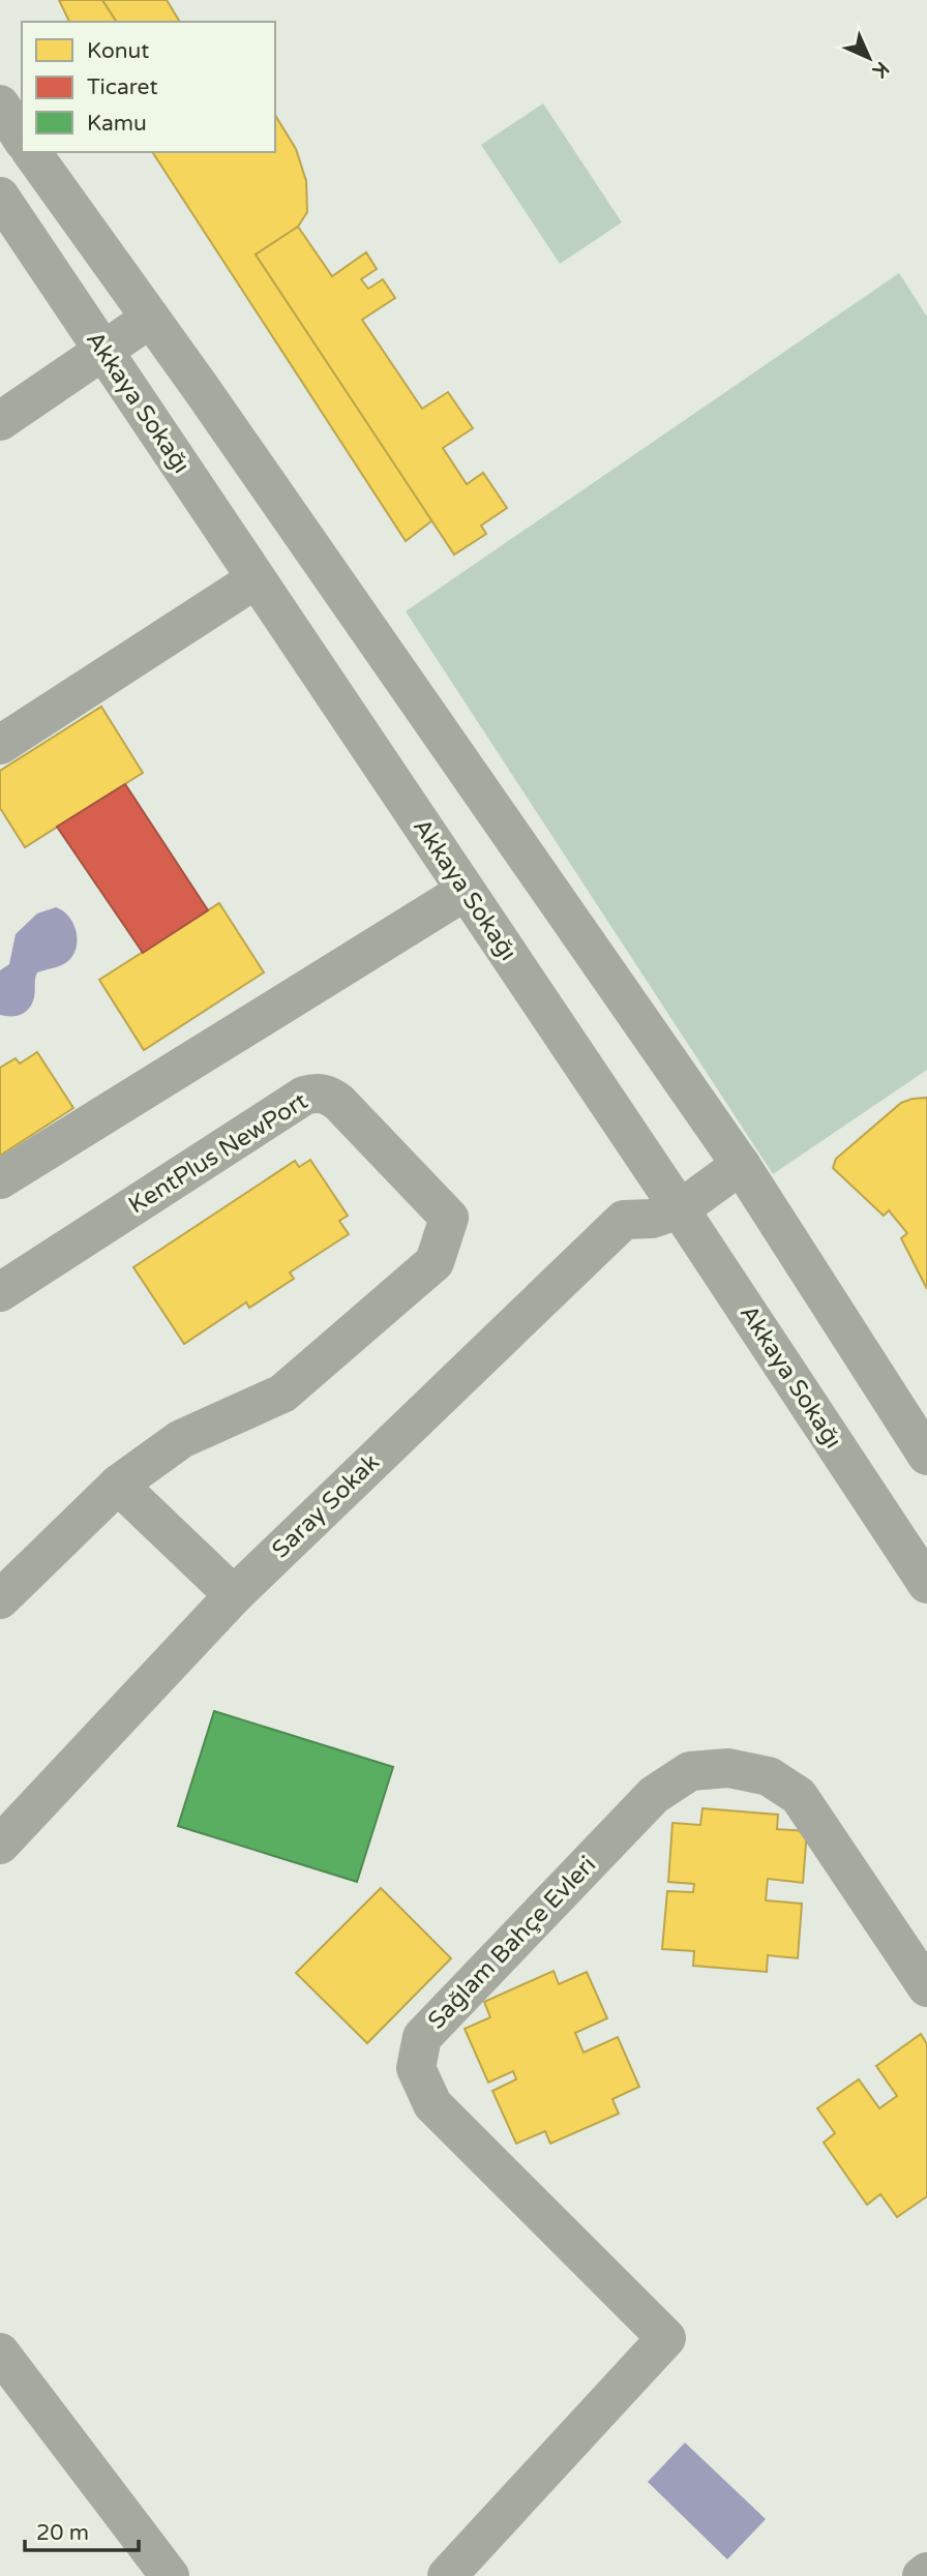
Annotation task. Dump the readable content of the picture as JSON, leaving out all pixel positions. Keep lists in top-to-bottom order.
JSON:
{
  "streets": {
    "street": [
      "Akkaya Sokağı",
      "KentPlus NewPort",
      "Saray Sokak",
      "Sağlam Bahçe Evleri"
    ]
  },
  "crossings": [
    ["Akkaya Sokağı", "Saray Sokak"]
  ],
  "legend": ["Konut", "Ticaret", "Kamu"],
  "scale_bar": "20 m",
  "north": "bottom right"
}
